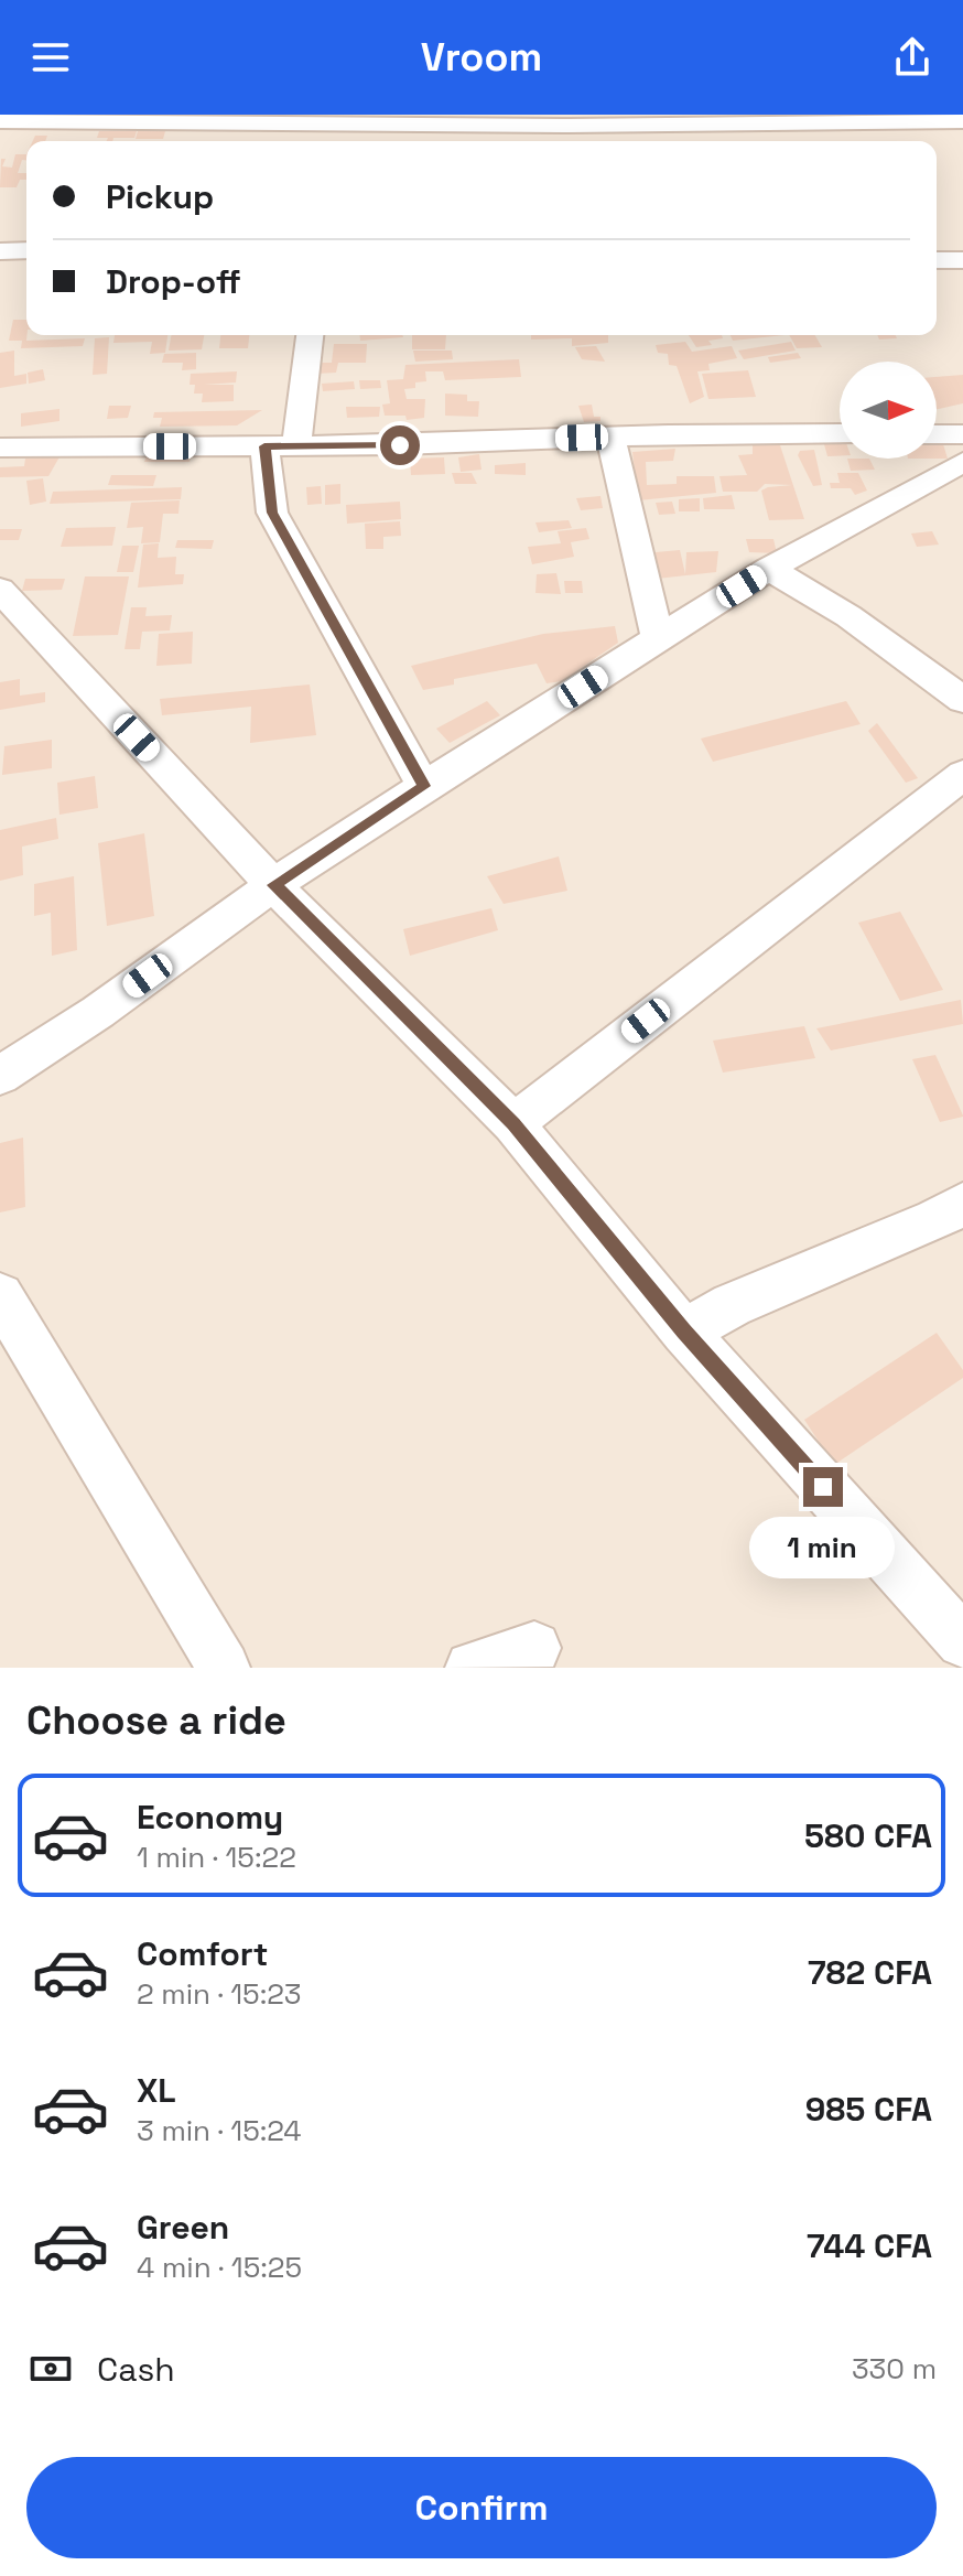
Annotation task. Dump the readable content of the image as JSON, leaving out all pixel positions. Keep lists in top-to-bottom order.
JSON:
{
  "north": "right",
  "page": {
    "header": "Vroom",
    "banner": ["Pickup", "Drop-off"],
    "bubble": "1 min",
    "heading": "Choose a ride",
    "list": [
      {
        "name": "Economy",
        "note": "1 min · 15:22",
        "value": "580 CFA"
      },
      {
        "name": "Comfort",
        "note": "2 min · 15:23",
        "value": "782 CFA"
      },
      {
        "name": "XL",
        "note": "3 min · 15:24",
        "value": "985 CFA"
      },
      {
        "name": "Green",
        "note": "4 min · 15:25",
        "value": "744 CFA"
      }
    ],
    "pay": ["Cash", "330 m"],
    "buttons": "Confirm"
  }
}
